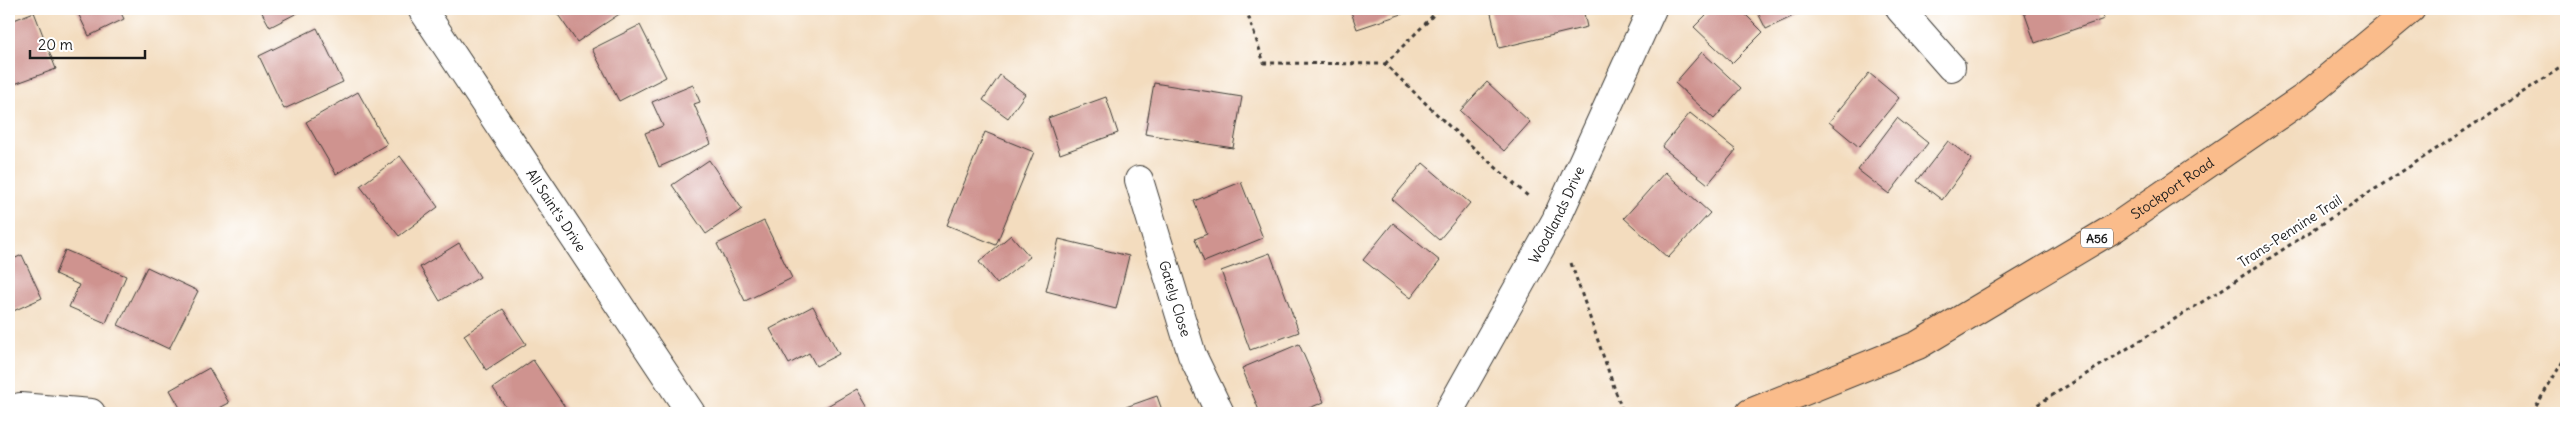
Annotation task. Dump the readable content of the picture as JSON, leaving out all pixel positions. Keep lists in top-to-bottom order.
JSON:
{
  "streets": {
    "main road": ["Stockport Road", "A56"],
    "street": ["All Saint's Drive", "Woodlands Drive", "Gately Close"],
    "path": ["Trans-Pennine Trail"]
  },
  "scale_bar": "20 m"
}
